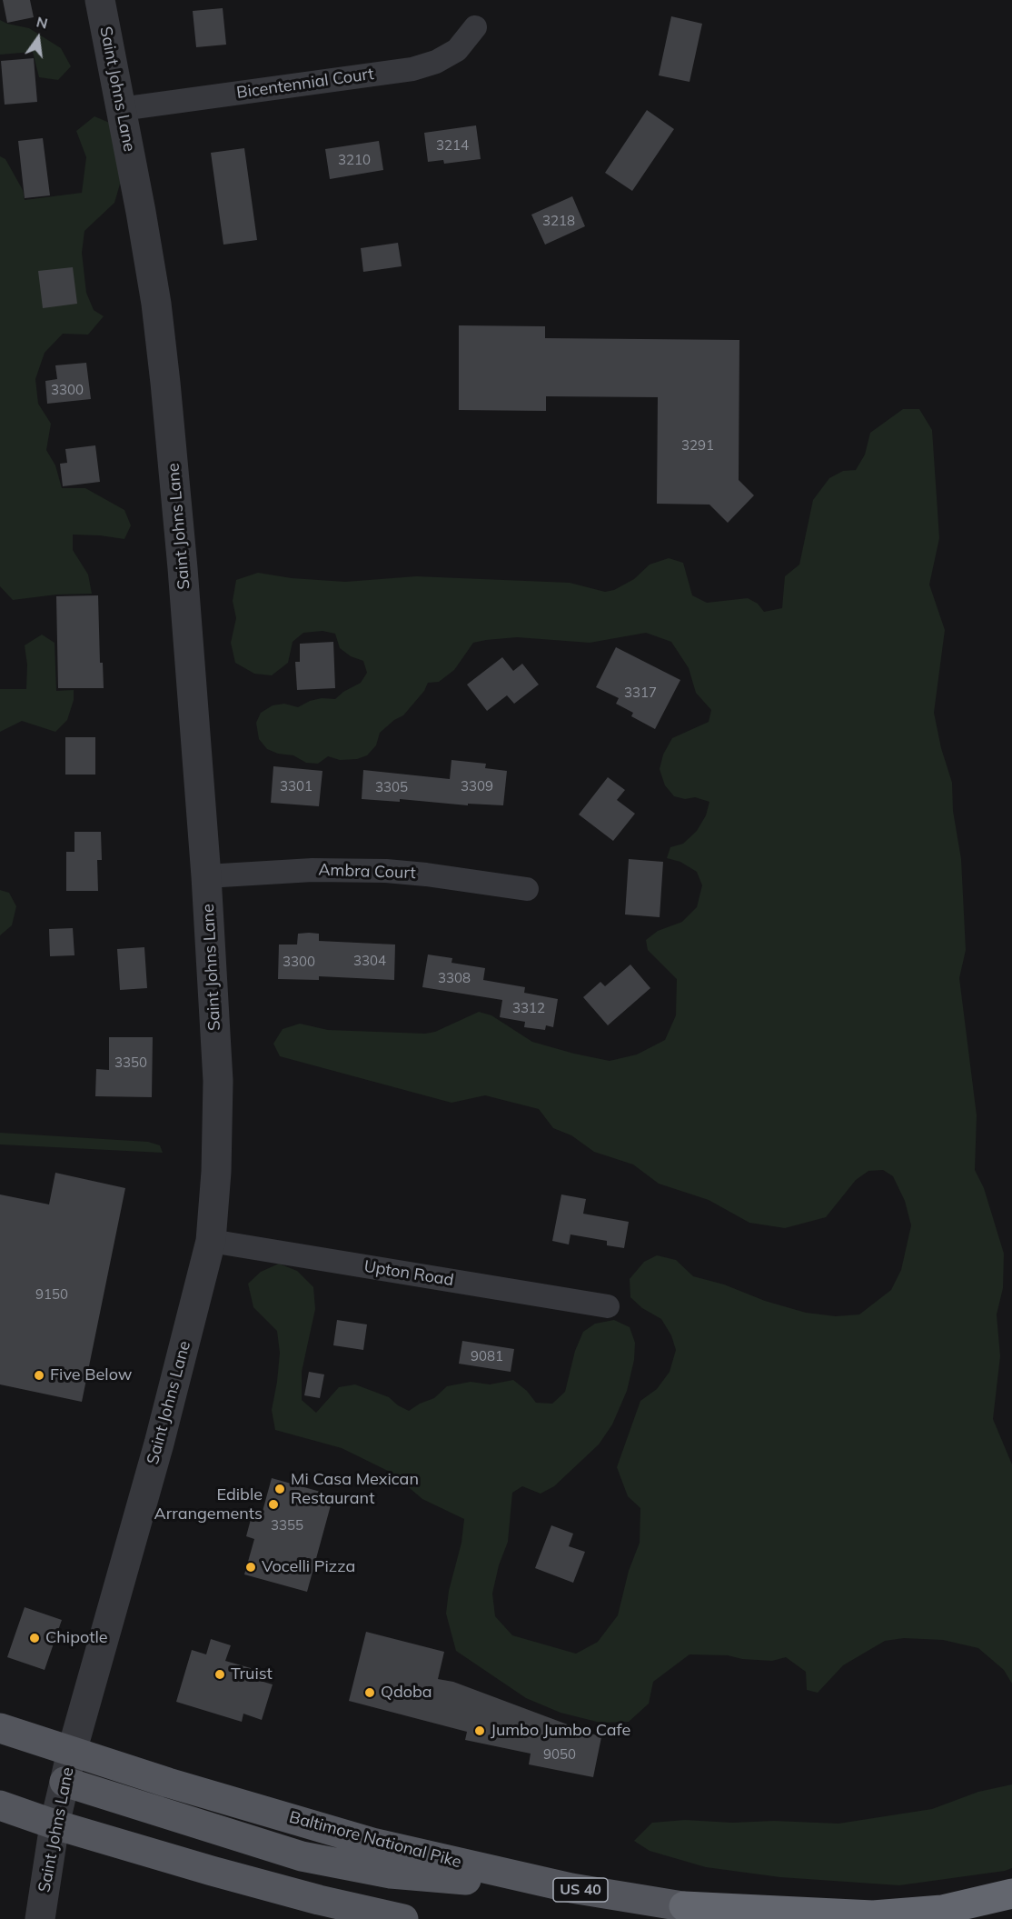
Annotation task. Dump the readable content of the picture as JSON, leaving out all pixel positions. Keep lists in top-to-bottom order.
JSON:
{
  "streets": {
    "main road": ["Baltimore National Pike", "US 40"],
    "street": [
      "Bicentennial Court",
      "Saint Johns Lane",
      "Ambra Court",
      "Upton Road"
    ]
  },
  "crossings": [
    ["Bicentennial Court", "Saint Johns Lane"],
    ["Saint Johns Lane", "Ambra Court"],
    ["Saint Johns Lane", "Upton Road"],
    ["Saint Johns Lane", "Baltimore National Pike"]
  ],
  "places": [
    "Five Below",
    "Mi Casa Mexican Restaurant",
    "Edible Arrangements",
    "Vocelli Pizza",
    "Chipotle",
    "Truist",
    "Qdoba",
    "Jumbo Jumbo Cafe"
  ],
  "house_numbers": [
    "3214",
    "3210",
    "3218",
    "3300",
    "3291",
    "3317",
    "3301",
    "3309",
    "3305",
    "3304",
    "3300",
    "3308",
    "3312",
    "3350",
    "9150",
    "9081",
    "3355",
    "9050"
  ],
  "north": "top"
}
